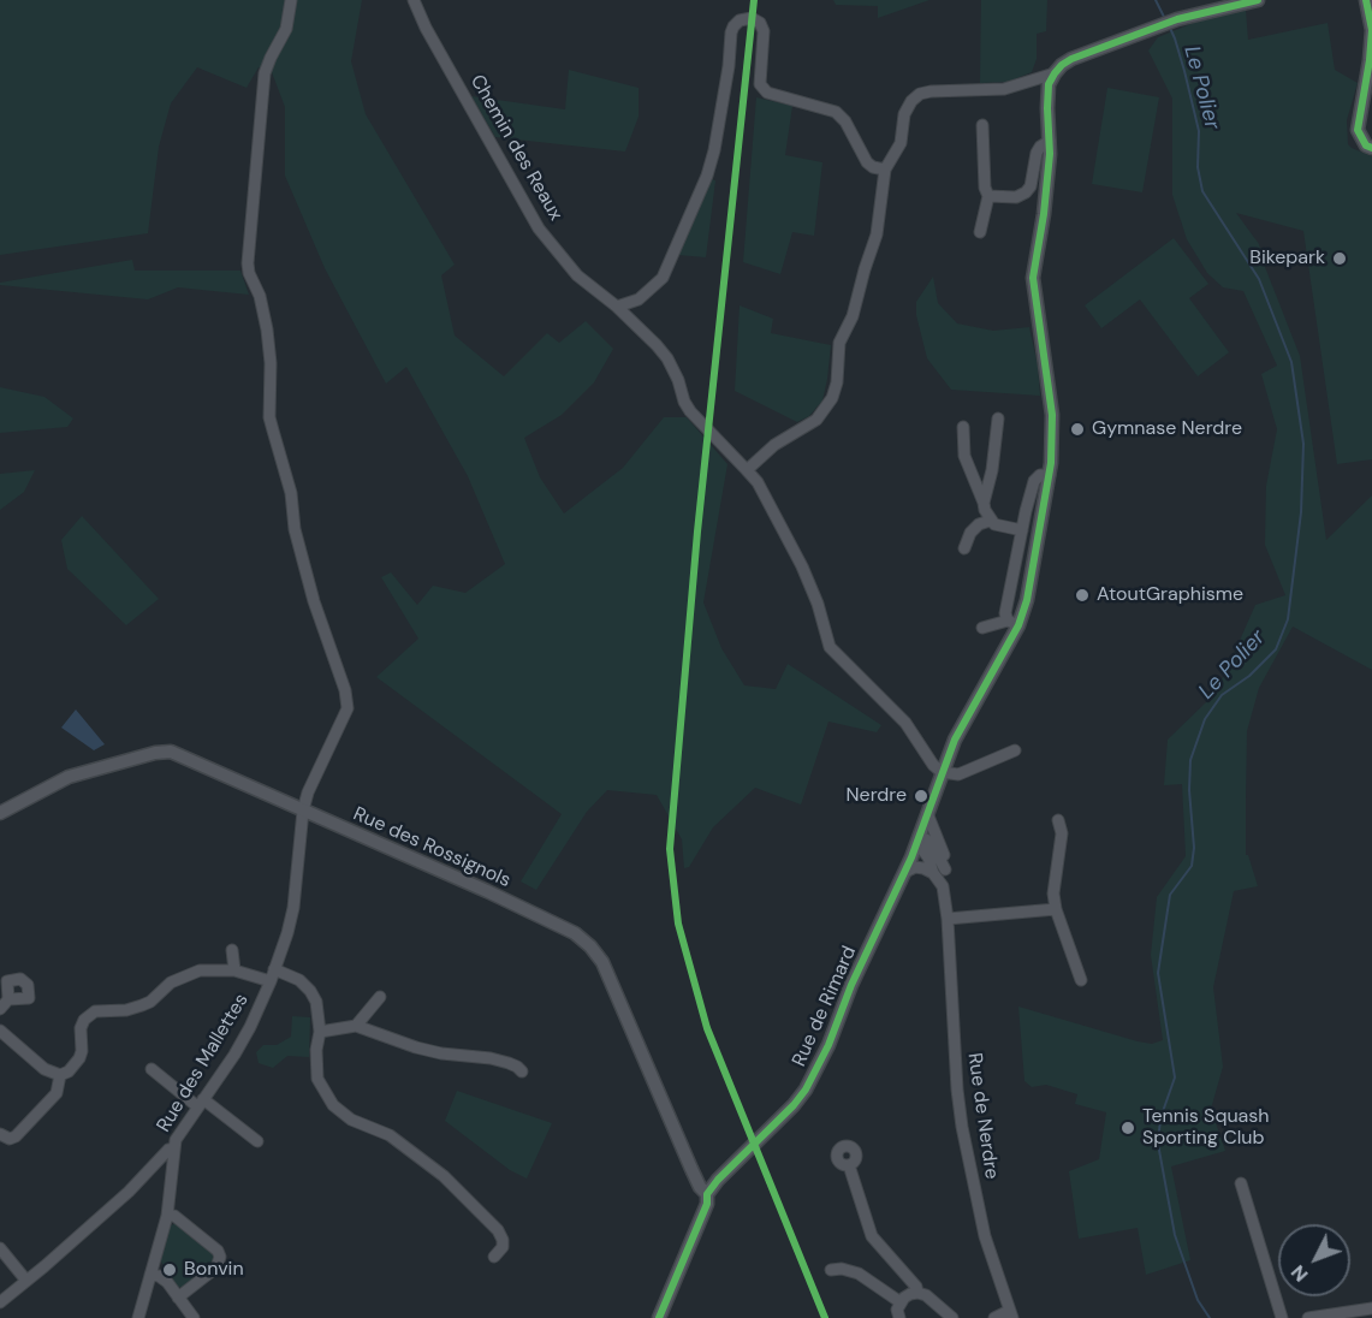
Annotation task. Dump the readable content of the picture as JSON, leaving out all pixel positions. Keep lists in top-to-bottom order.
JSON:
{
  "streets": {
    "street": [
      "Chemin des Reaux",
      "Rue des Rossignols",
      "Rue de Rimard",
      "Rue des Mallettes",
      "Rue de Nerdre"
    ]
  },
  "crossings": [
    ["Rue des Rossignols", "Rue de Rimard"],
    ["Rue des Rossignols", "Rue des Mallettes"],
    ["Rue de Rimard", "Rue de Nerdre"]
  ],
  "water": ["Le Polier"],
  "places": [
    "Bikepark",
    "Gymnase Nerdre",
    "AtoutGraphisme",
    "Nerdre",
    "Tennis Squash Sporting Club",
    "Bonvin"
  ],
  "north": "bottom left"
}
